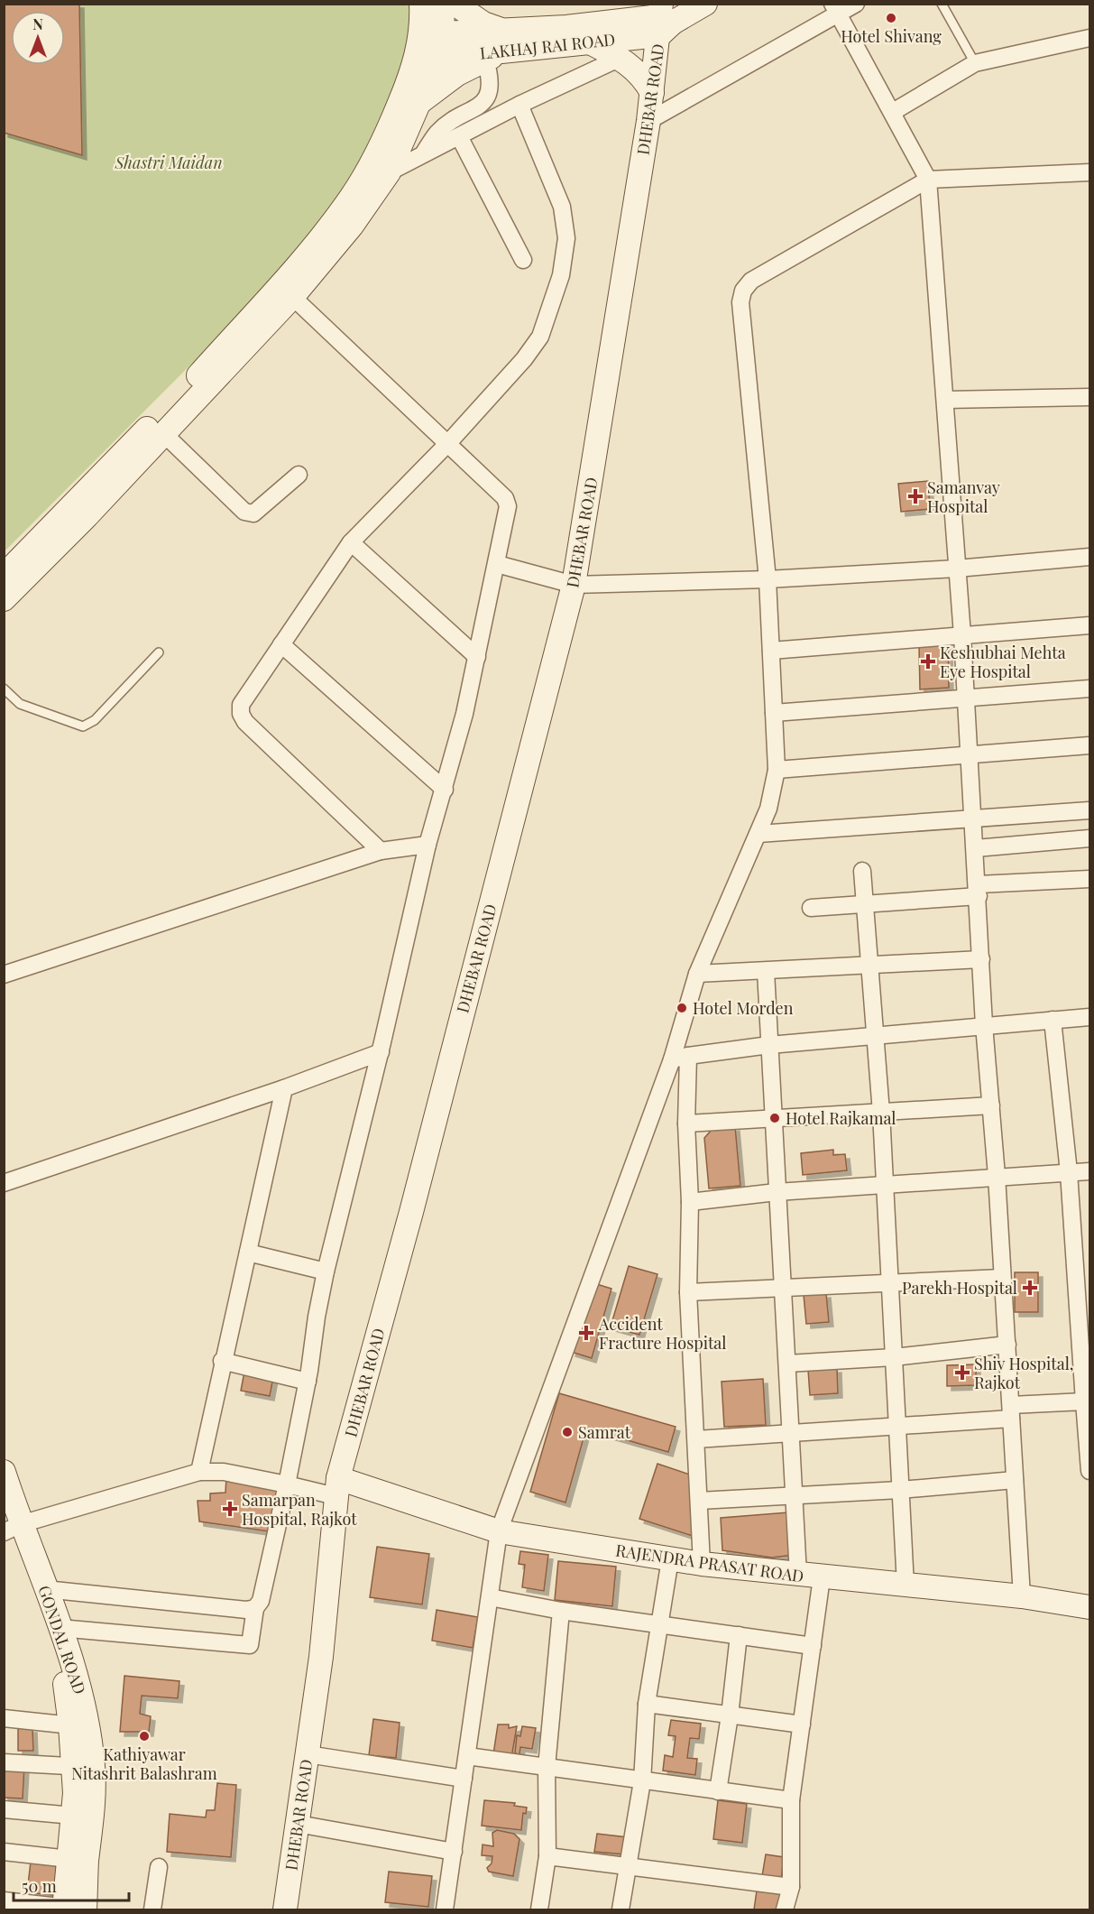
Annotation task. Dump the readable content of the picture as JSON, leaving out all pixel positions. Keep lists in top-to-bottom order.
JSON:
{
  "streets": {
    "street": [
      "LAKHAJ RAI ROAD",
      "DHEBAR ROAD",
      "RAJENDRA PRASAT ROAD",
      "GONDAL ROAD"
    ]
  },
  "crossings": [
    ["LAKHAJ RAI ROAD", "DHEBAR ROAD"],
    ["DHEBAR ROAD", "RAJENDRA PRASAT ROAD"]
  ],
  "parks": ["Shastri Maidan"],
  "places": {
    "other": [
      "Hotel Shivang",
      "Hotel Morden",
      "Hotel Rajkamal",
      "Samrat",
      "Kathiyawar Nitashrit Balashram"
    ],
    "health": [
      "Samanvay Hospital",
      "Keshubhai Mehta Eye Hospital",
      "Parekh Hospital",
      "Accident Fracture Hospital",
      "Shiv Hospital, Rajkot",
      "Samarpan Hospital, Rajkot"
    ]
  },
  "scale_bar": "50 m",
  "north": "top"
}
